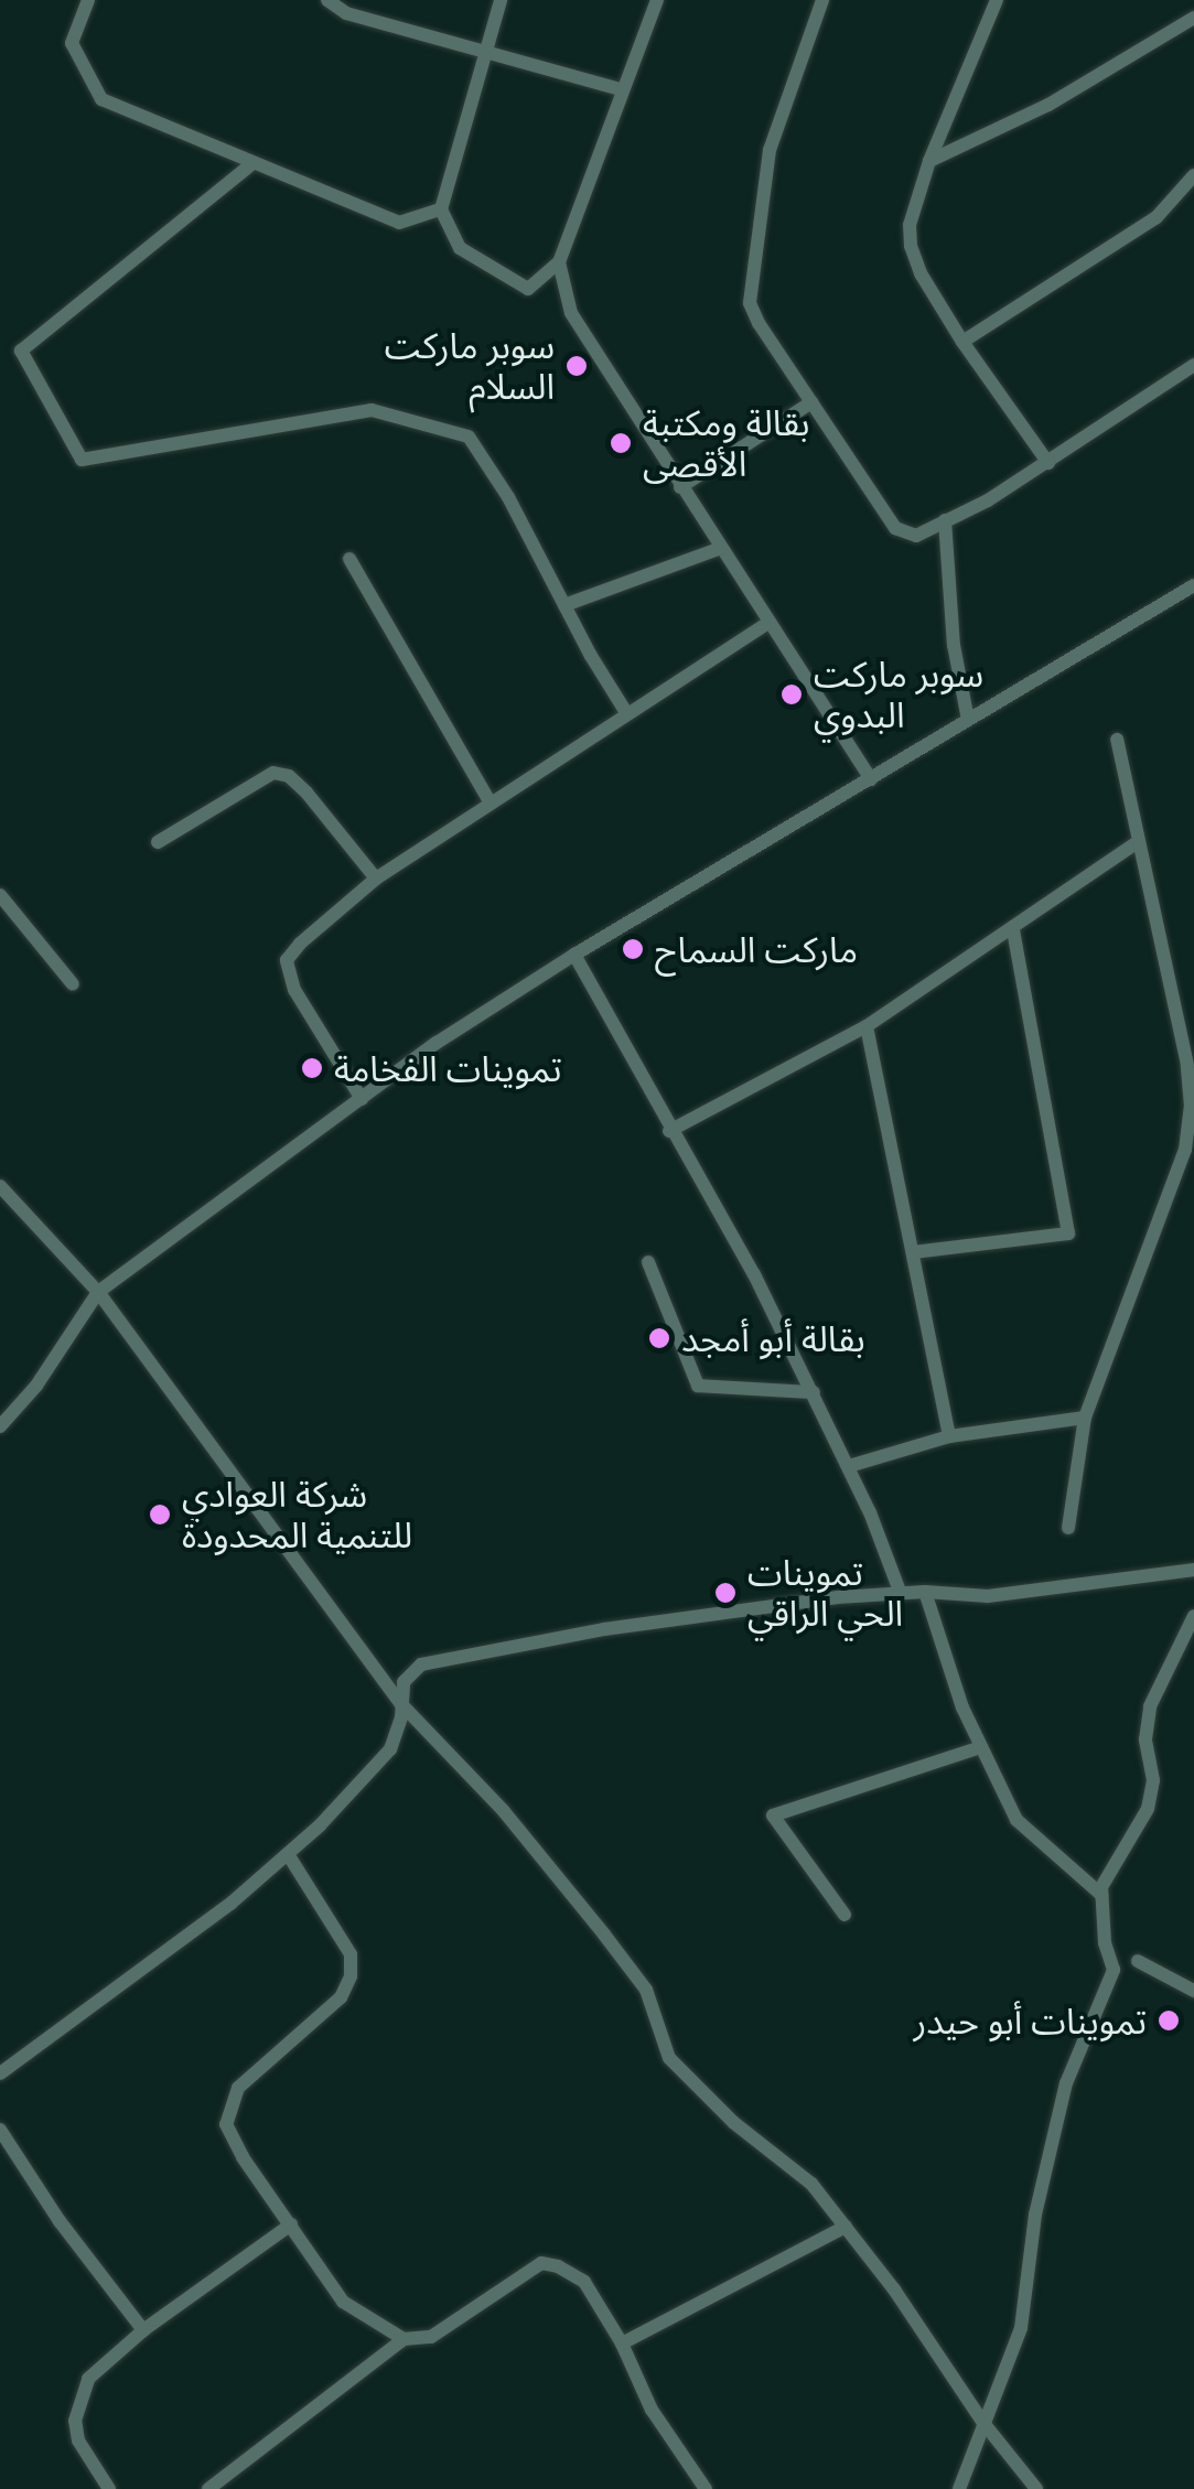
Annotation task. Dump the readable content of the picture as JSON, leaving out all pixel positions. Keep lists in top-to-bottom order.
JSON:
{
  "places": [
    "سوبر ماركت السلام",
    "بقالة ومكتبة الأقصى",
    "سوبر ماركت البدوي",
    "ماركت السماح",
    "تموينات الفخامة",
    "بقالة أبو أمجد",
    "شركة العوادي للتنمية المحدودة",
    "تموينات الحي الراقي",
    "تموينات أبو حيدر"
  ]
}
